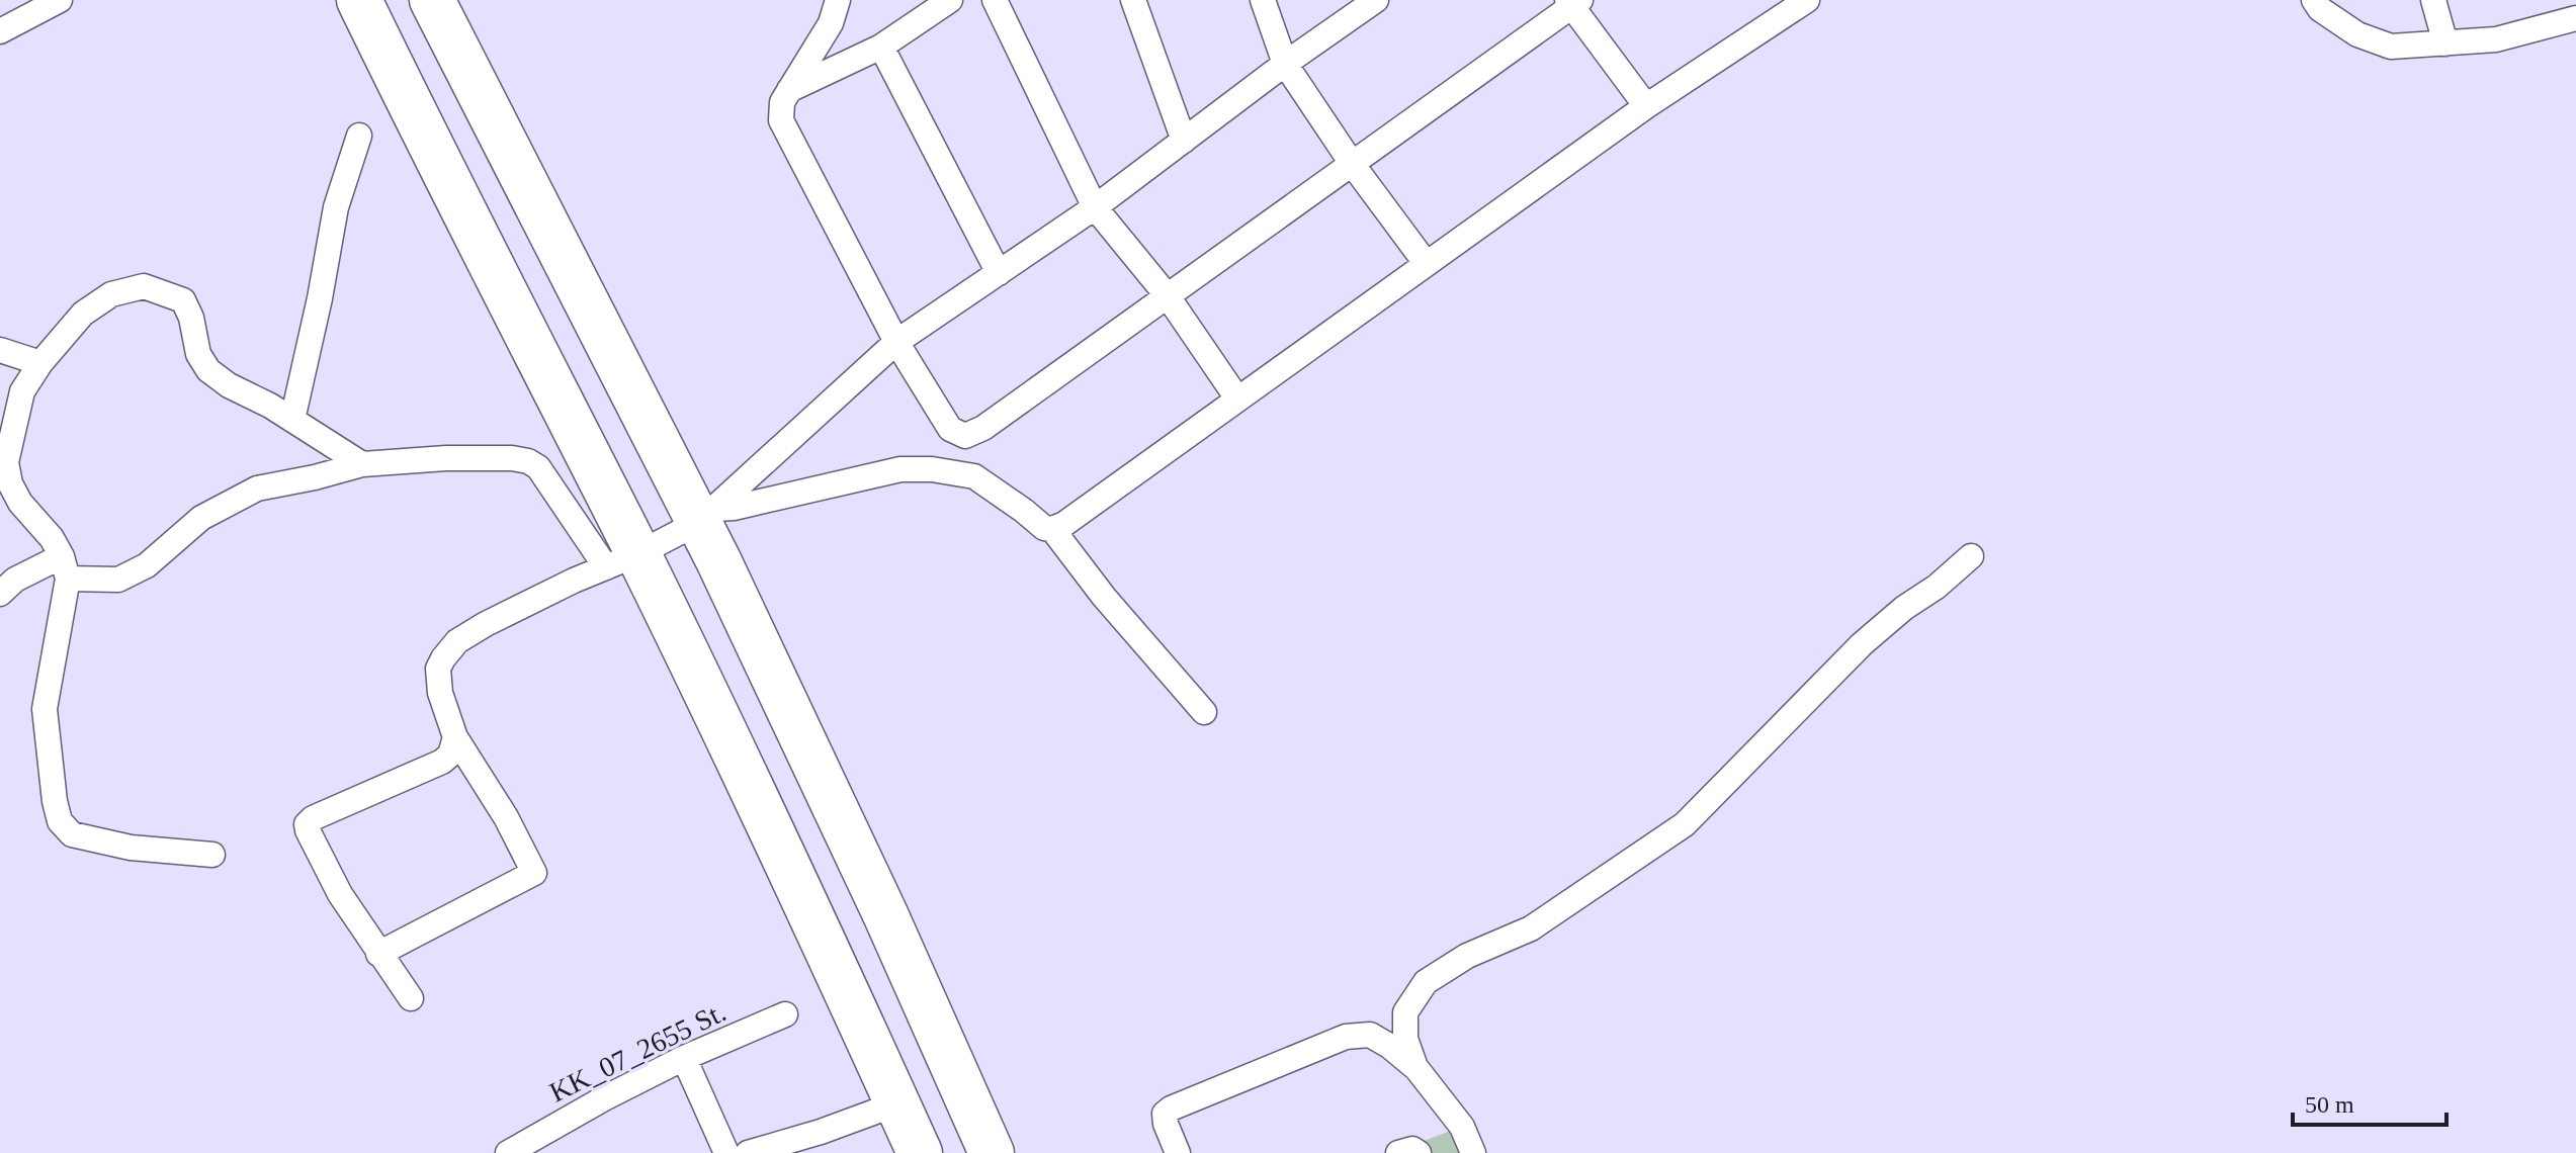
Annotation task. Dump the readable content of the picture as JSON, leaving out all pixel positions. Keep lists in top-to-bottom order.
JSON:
{
  "streets": {
    "street": ["KK_07_2655 St."]
  },
  "scale_bar": "50 m"
}
